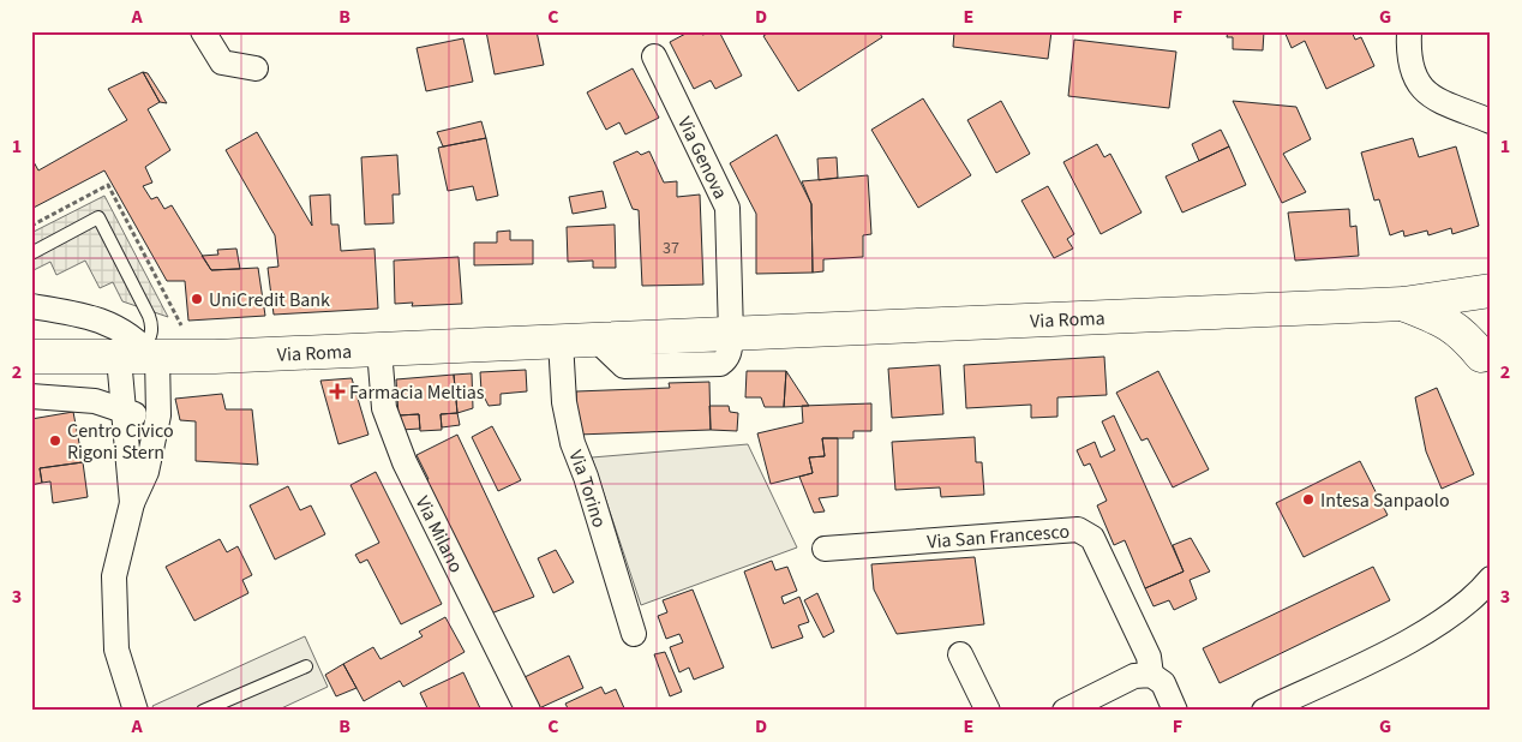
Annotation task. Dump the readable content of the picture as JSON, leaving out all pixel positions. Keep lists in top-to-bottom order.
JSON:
{
  "streets": {
    "main road": ["Via Roma"],
    "street": [
      "Via Genova",
      "Via Torino",
      "Via Milano",
      "Via San Francesco"
    ]
  },
  "crossings": [
    ["Via Genova", "Via Roma"],
    ["Via Roma", "Via Torino"],
    ["Via Roma", "Via Milano"]
  ],
  "places": {
    "other": ["UniCredit Bank", "Centro Civico Rigoni Stern", "Intesa Sanpaolo"],
    "health": ["Farmacia Meltias"]
  },
  "house_numbers": ["37"],
  "grid": {
    "columns": [
      "A",
      "B",
      "C",
      "D",
      "E",
      "F",
      "G"
    ],
    "rows": ["1", "2", "3"]
  }
}
